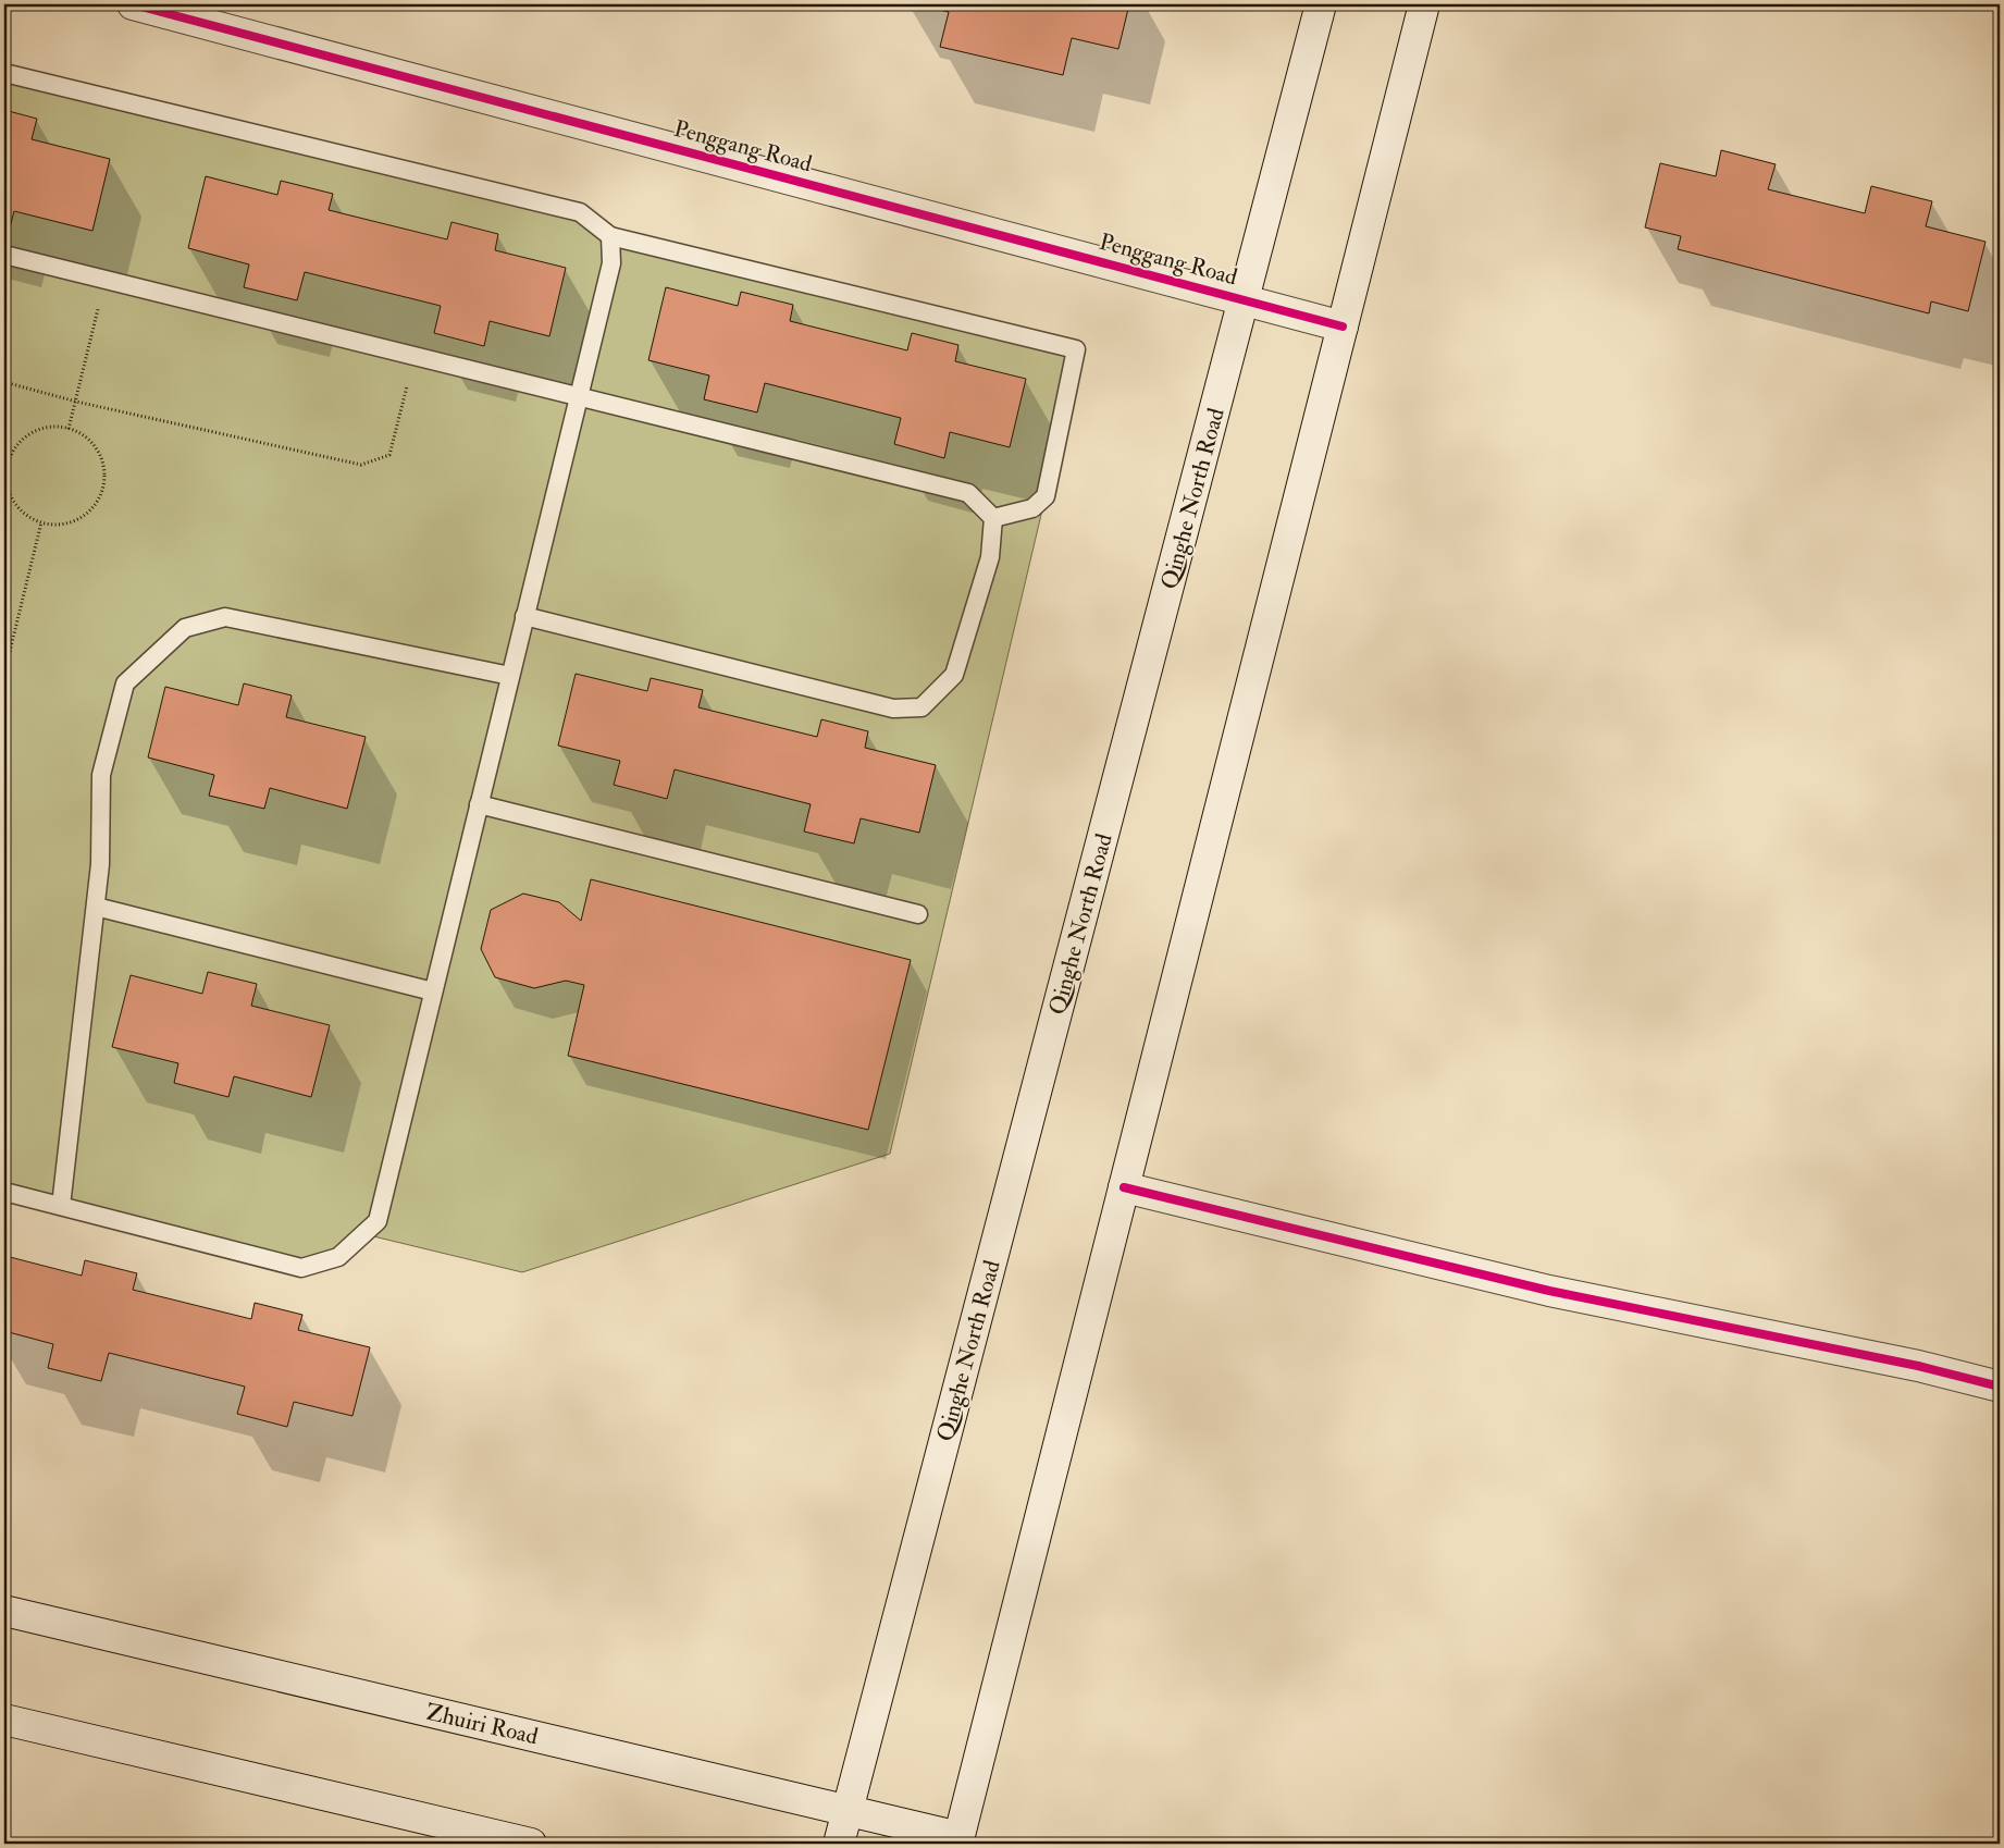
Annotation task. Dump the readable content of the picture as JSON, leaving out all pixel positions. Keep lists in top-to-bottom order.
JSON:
{
  "streets": {
    "main road": ["Penggang Road", "Qinghe North Road", "Zhuiri Road"]
  },
  "crossings": [
    ["Penggang Road", "Qinghe North Road"],
    ["Qinghe North Road", "Zhuiri Road"]
  ]
}
